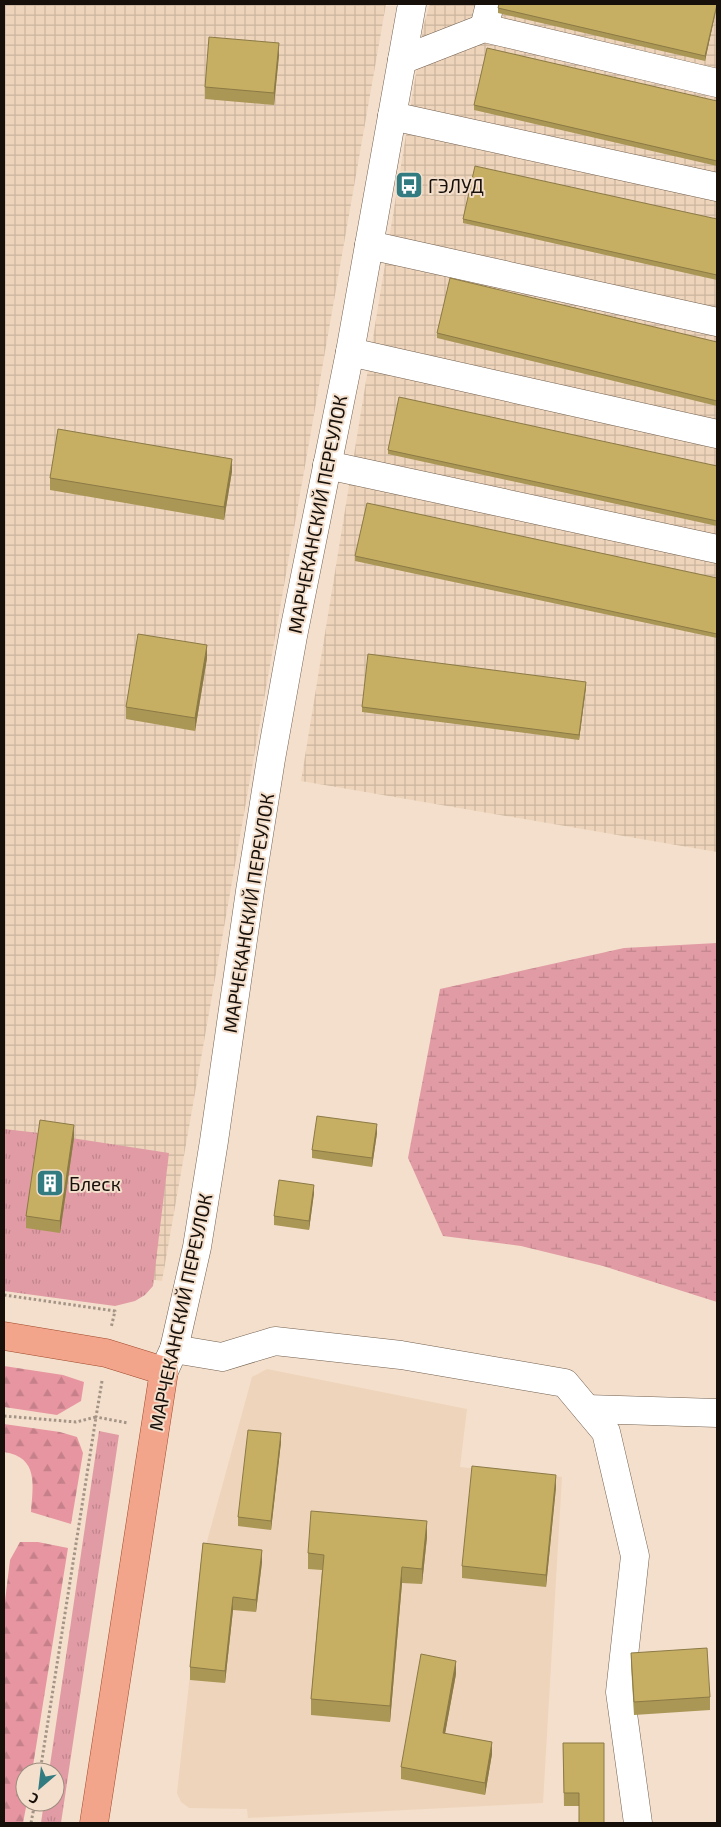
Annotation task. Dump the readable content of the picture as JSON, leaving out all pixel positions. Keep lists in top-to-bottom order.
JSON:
{
  "streets": {
    "main road": ["МАРЧЕКАНСКИЙ ПЕРЕУЛОК"]
  },
  "places": {
    "bus stop": ["ГЭЛУД"],
    "building": ["Блеск"]
  },
  "north": "bottom left"
}
